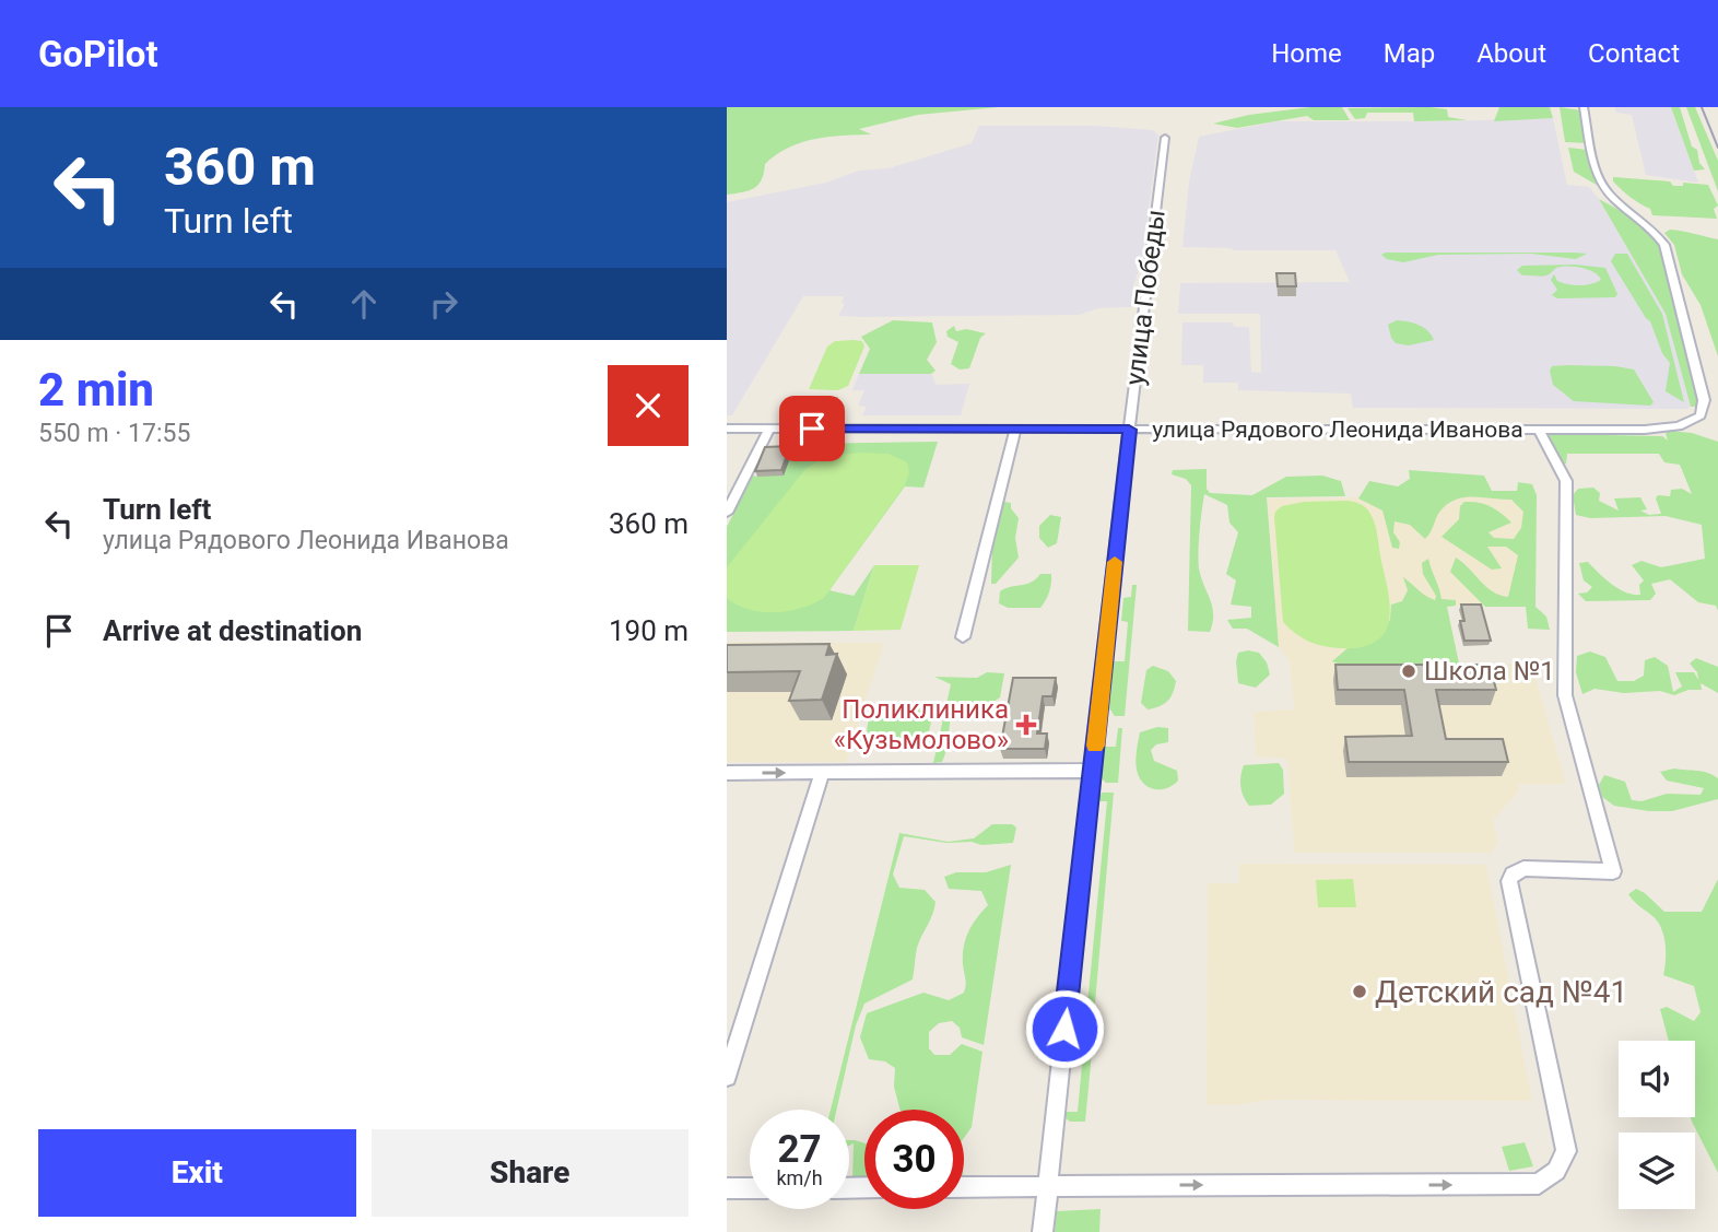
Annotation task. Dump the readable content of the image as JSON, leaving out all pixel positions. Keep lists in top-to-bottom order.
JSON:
{
  "streets": {
    "street": ["улица Победы", "улица Рядового Леонида Иванова"]
  },
  "crossings": [
    ["улица Победы", "улица Рядового Леонида Иванова"]
  ],
  "places": {
    "other": ["Школа №1", "Детский сад №41"],
    "health": ["Поликлиника «Кузьмолово»"]
  },
  "page": {
    "header": "GoPilot",
    "nav": [
      "Home",
      "Map",
      "About",
      "Contact"
    ],
    "turn": ["360 m", "Turn left"],
    "heading": ["2 min", "550 m · 17:55"],
    "list": [
      {
        "name": "Turn left",
        "note": "улица Рядового Леонида Иванова",
        "value": "360 m"
      },
      {
        "name": "Arrive at destination",
        "value": "190 m"
      }
    ],
    "speed": "27 km/h",
    "limit": "30",
    "buttons": ["Exit", "Share"]
  }
}
